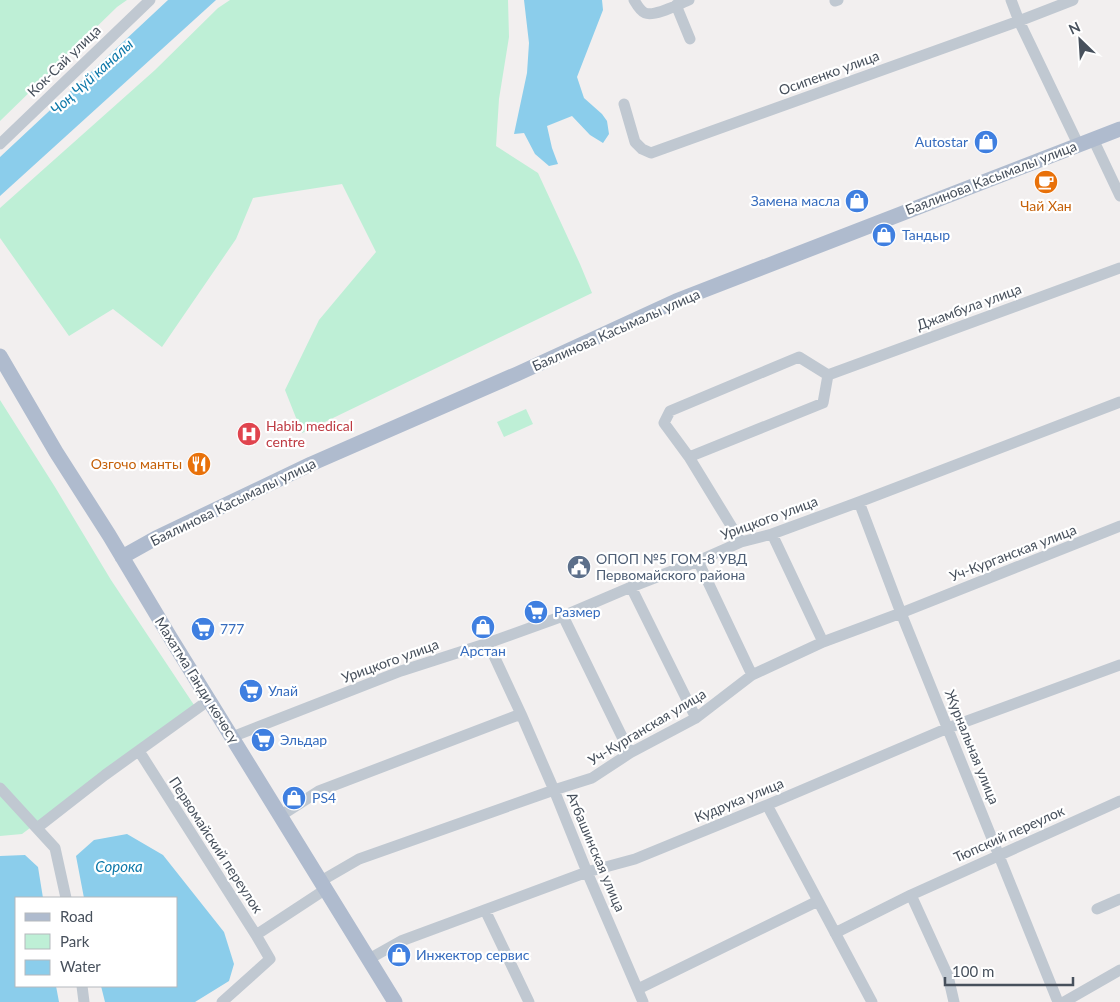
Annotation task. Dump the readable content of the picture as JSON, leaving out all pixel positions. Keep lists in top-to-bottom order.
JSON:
{
  "streets": {
    "main road": ["Баялинова Касымалы улица", "Махатма Ганди көчөсү"],
    "street": [
      "Кок-Сай улица",
      "Осипенко улица",
      "Джамбула улица",
      "Урицкого улица",
      "Уч-Курганская улица",
      "Журнальная улица",
      "Кудрука улица",
      "Тюпский переулок",
      "Первомайский переулок",
      "Атбашинская улица"
    ]
  },
  "crossings": [
    ["Баялинова Касымалы улица", "Махатма Ганди көчөсү"],
    ["Урицкого улица", "Махатма Ганди көчөсү"],
    ["Урицкого улица", "Журнальная улица"],
    ["Урицкого улица", "Атбашинская улица"],
    ["Уч-Курганская улица", "Махатма Ганди көчөсү"],
    ["Уч-Курганская улица", "Журнальная улица"],
    ["Уч-Курганская улица", "Первомайский переулок"],
    ["Уч-Курганская улица", "Атбашинская улица"],
    ["Махатма Ганди көчөсү", "Кудрука улица"],
    ["Махатма Ганди көчөсү", "Первомайский переулок"],
    ["Журнальная улица", "Кудрука улица"],
    ["Журнальная улица", "Тюпский переулок"],
    ["Кудрука улица", "Атбашинская улица"]
  ],
  "water": ["Чоң Чүй каналы", "Сорока"],
  "places": {
    "shop": [
      "Autostar",
      "Замена масла",
      "Тандыр",
      "Арстан",
      "PS4",
      "Инжектор сервис"
    ],
    "cafe": ["Чай Хан"],
    "hospital": ["Habib medical centre"],
    "restaurant": ["Озгочо манты"],
    "public building": ["ОПОП №5 ГОМ-8 УВД Первомайского района"],
    "supermarket": [
      "Размер",
      "777",
      "Улай",
      "Эльдар"
    ]
  },
  "legend": ["Road", "Park", "Water"],
  "scale_bar": "100 m",
  "north": "top left"
}
